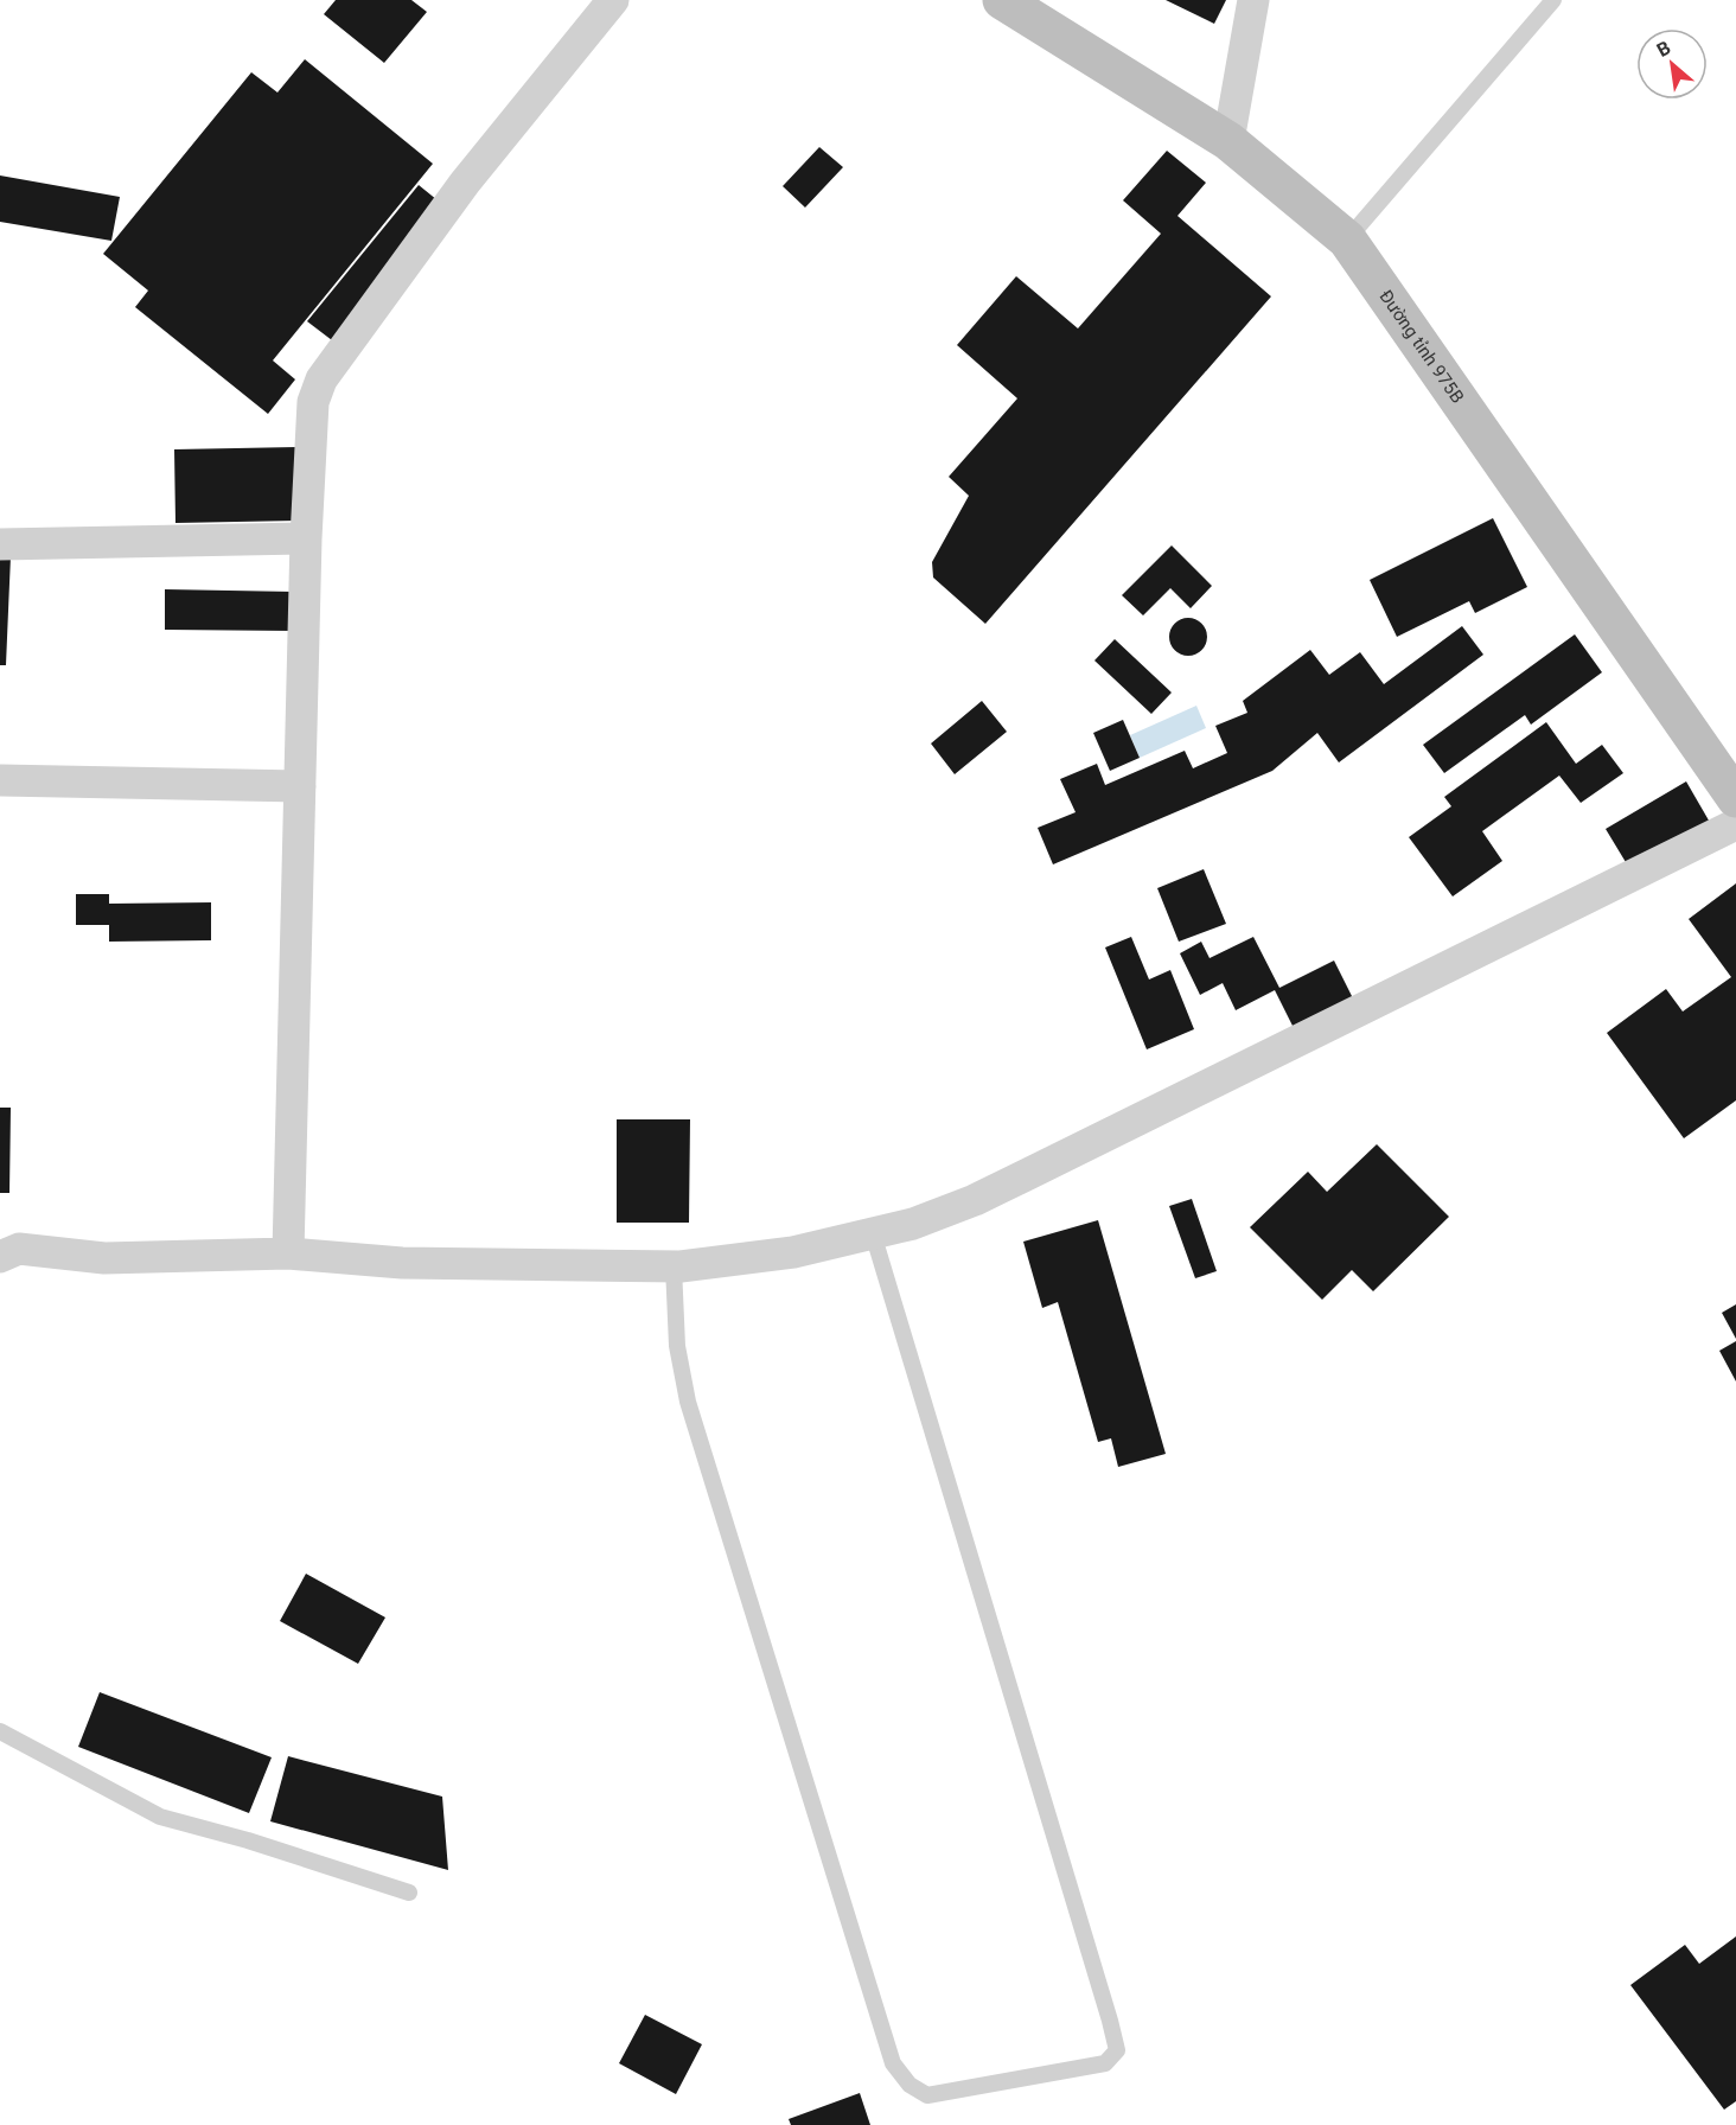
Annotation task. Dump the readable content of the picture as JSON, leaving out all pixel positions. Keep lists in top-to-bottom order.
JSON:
{
  "streets": {
    "main road": ["Đường tỉnh 975B"]
  },
  "north": "top left"
}
